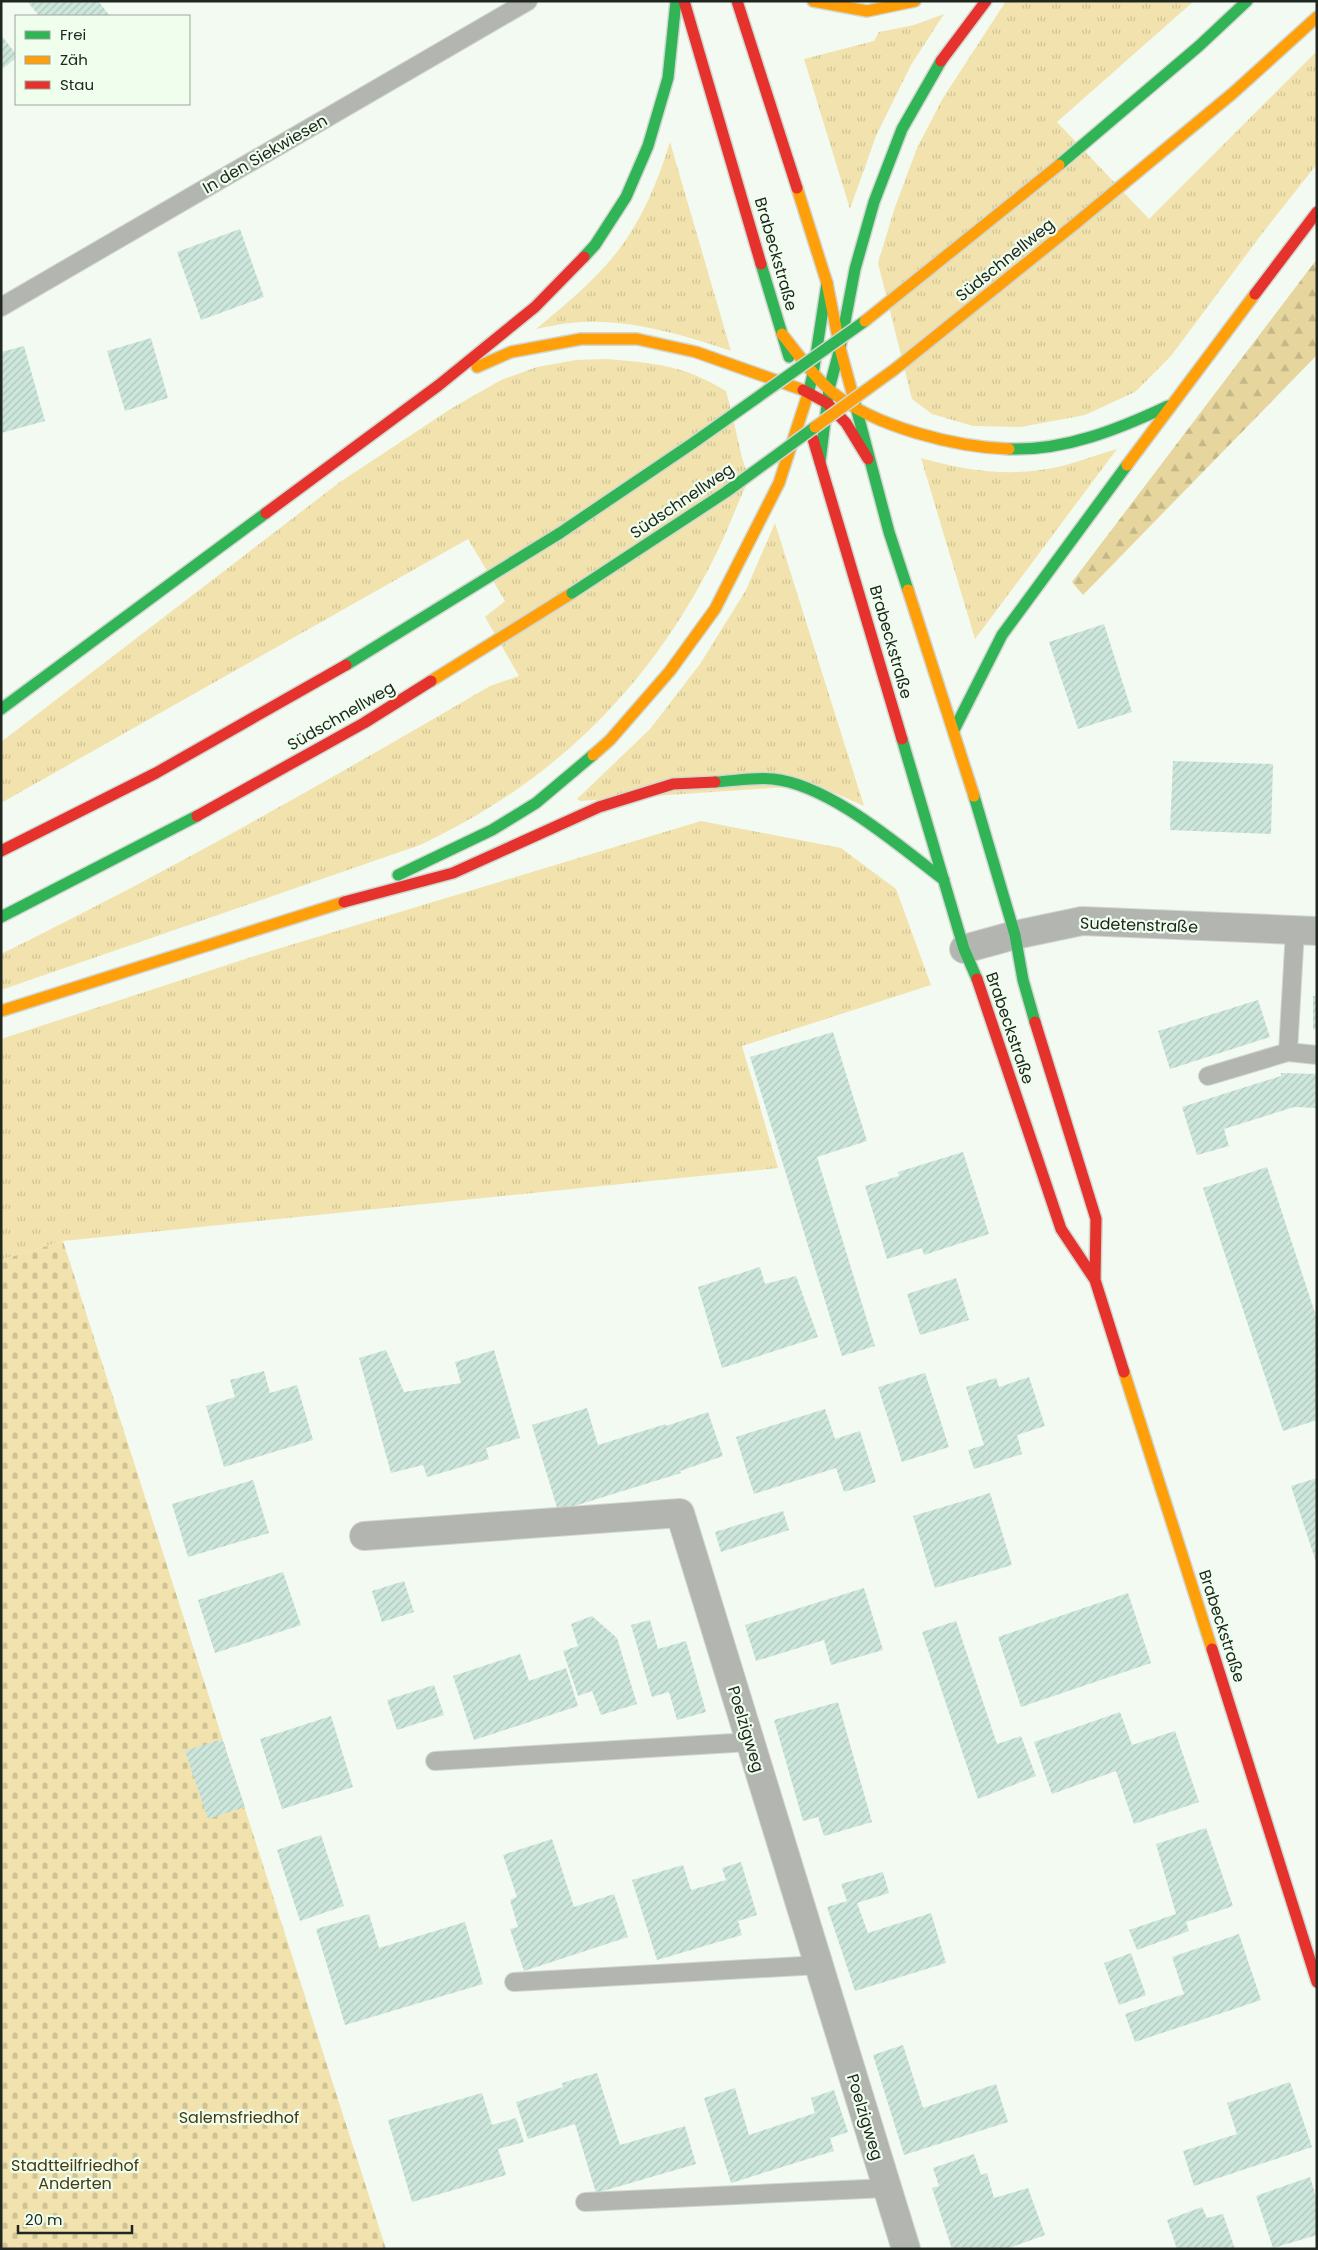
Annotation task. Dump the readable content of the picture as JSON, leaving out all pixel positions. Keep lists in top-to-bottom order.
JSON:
{
  "streets": {
    "main road": ["Brabeckstraße", "Südschnellweg"],
    "street": ["Sudetenstraße", "Poelzigweg"],
    "lane": ["In den Siekwiesen"]
  },
  "crossings": [
    ["Brabeckstraße", "Sudetenstraße"]
  ],
  "parks": ["Salemsfriedhof", "Stadtteilfriedhof Anderten"],
  "legend": ["Frei", "Zäh", "Stau"],
  "scale_bar": "20 m"
}
